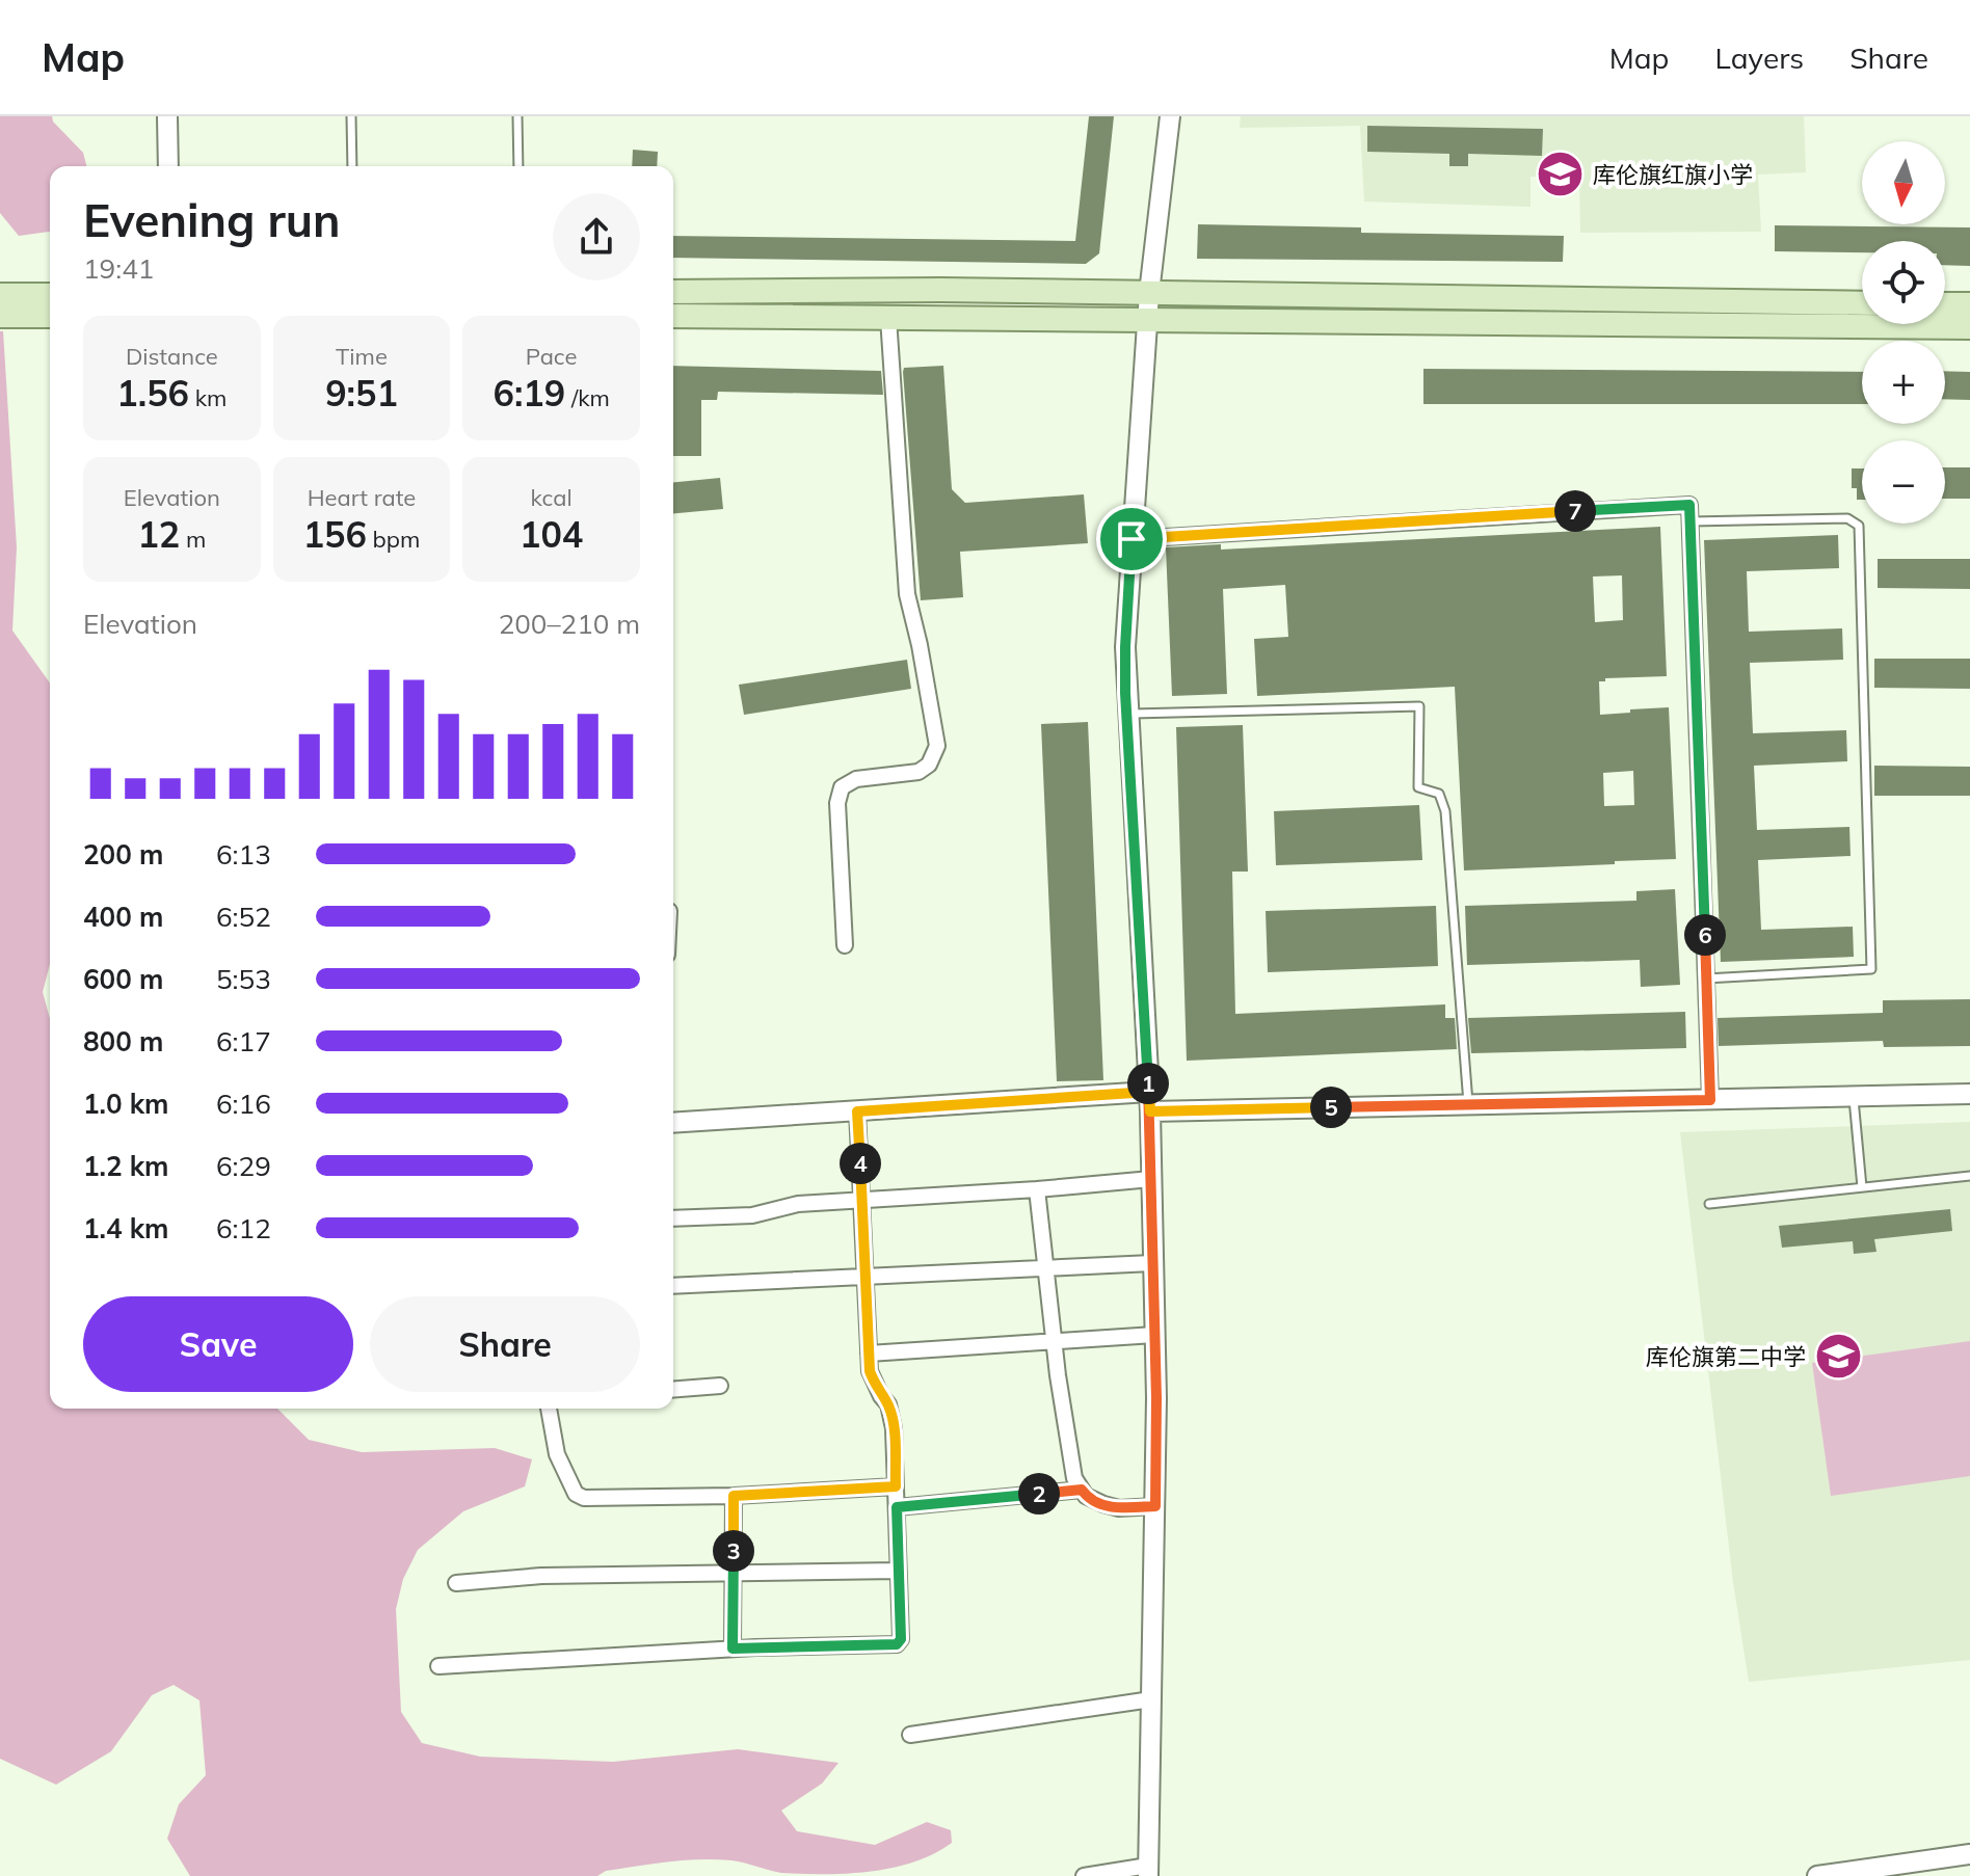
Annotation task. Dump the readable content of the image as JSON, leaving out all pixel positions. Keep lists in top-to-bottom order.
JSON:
{
  "places": {
    "school or university": ["库伦旗红旗小学", "库伦旗第二中学"]
  },
  "north": "bottom",
  "page": {
    "header": "Map",
    "nav": ["Map", "Layers", "Share"],
    "map_buttons": ["+", "−"],
    "heading": ["Evening run", "19:41"],
    "stats": [
      ["Distance", "1.56 km"],
      ["Time", "9:51"],
      ["Pace", "6:19 /km"],
      ["Elevation", "12 m"],
      ["Heart rate", "156 bpm"],
      ["kcal", "104"]
    ],
    "pins": [
      "7",
      "6",
      "1",
      "5",
      "4",
      "2",
      "3"
    ],
    "chart": ["Elevation", "200–210 m"],
    "list": [
      {
        "name": "200 m",
        "note": "6:13"
      },
      {
        "name": "400 m",
        "note": "6:52"
      },
      {
        "name": "600 m",
        "note": "5:53"
      },
      {
        "name": "800 m",
        "note": "6:17"
      },
      {
        "name": "1.0 km",
        "note": "6:16"
      },
      {
        "name": "1.2 km",
        "note": "6:29"
      },
      {
        "name": "1.4 km",
        "note": "6:12"
      }
    ],
    "buttons": ["Save", "Share"]
  }
}
